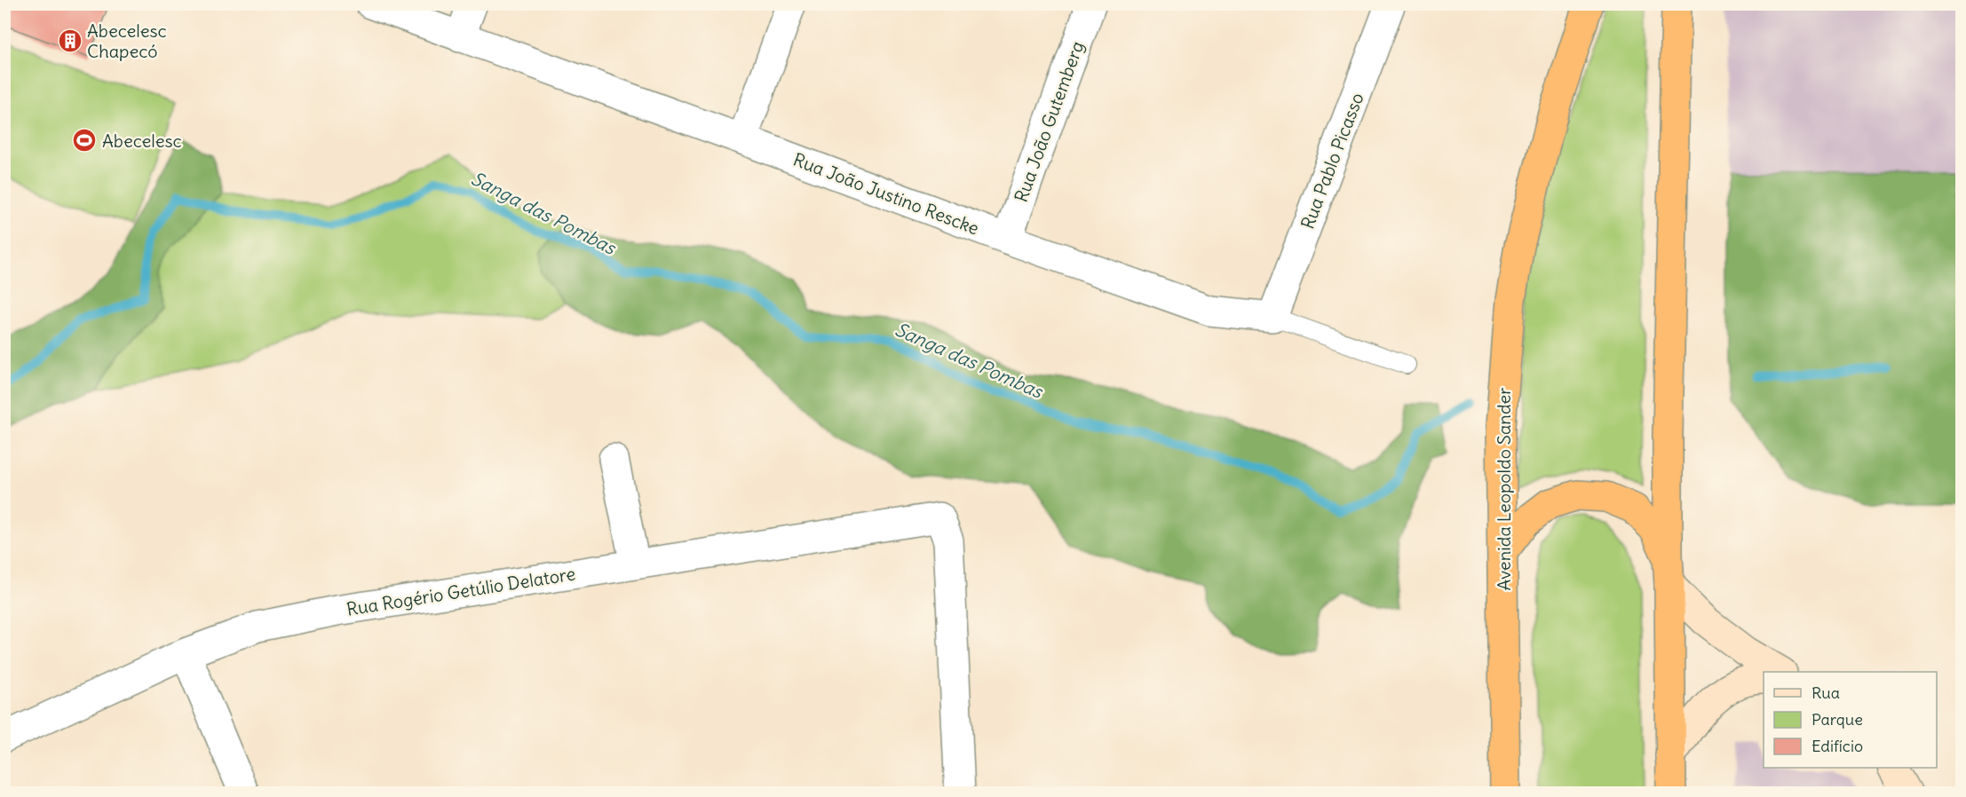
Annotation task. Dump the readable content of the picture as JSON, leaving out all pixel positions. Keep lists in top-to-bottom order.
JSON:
{
  "streets": {
    "highway": ["Avenida Leopoldo Sander"],
    "street": [
      "Rua João Gutemberg",
      "Rua Pablo Picasso",
      "Rua João Justino Rescke",
      "Rua Rogério Getúlio Delatore"
    ]
  },
  "crossings": [
    ["Rua João Gutemberg", "Rua João Justino Rescke"],
    ["Rua Pablo Picasso", "Rua João Justino Rescke"]
  ],
  "water": ["Sanga das Pombas"],
  "places": {
    "building": ["Abecelesc Chapecó"],
    "sports": ["Abecelesc"]
  },
  "legend": ["Rua", "Parque", "Edifício"]
}
